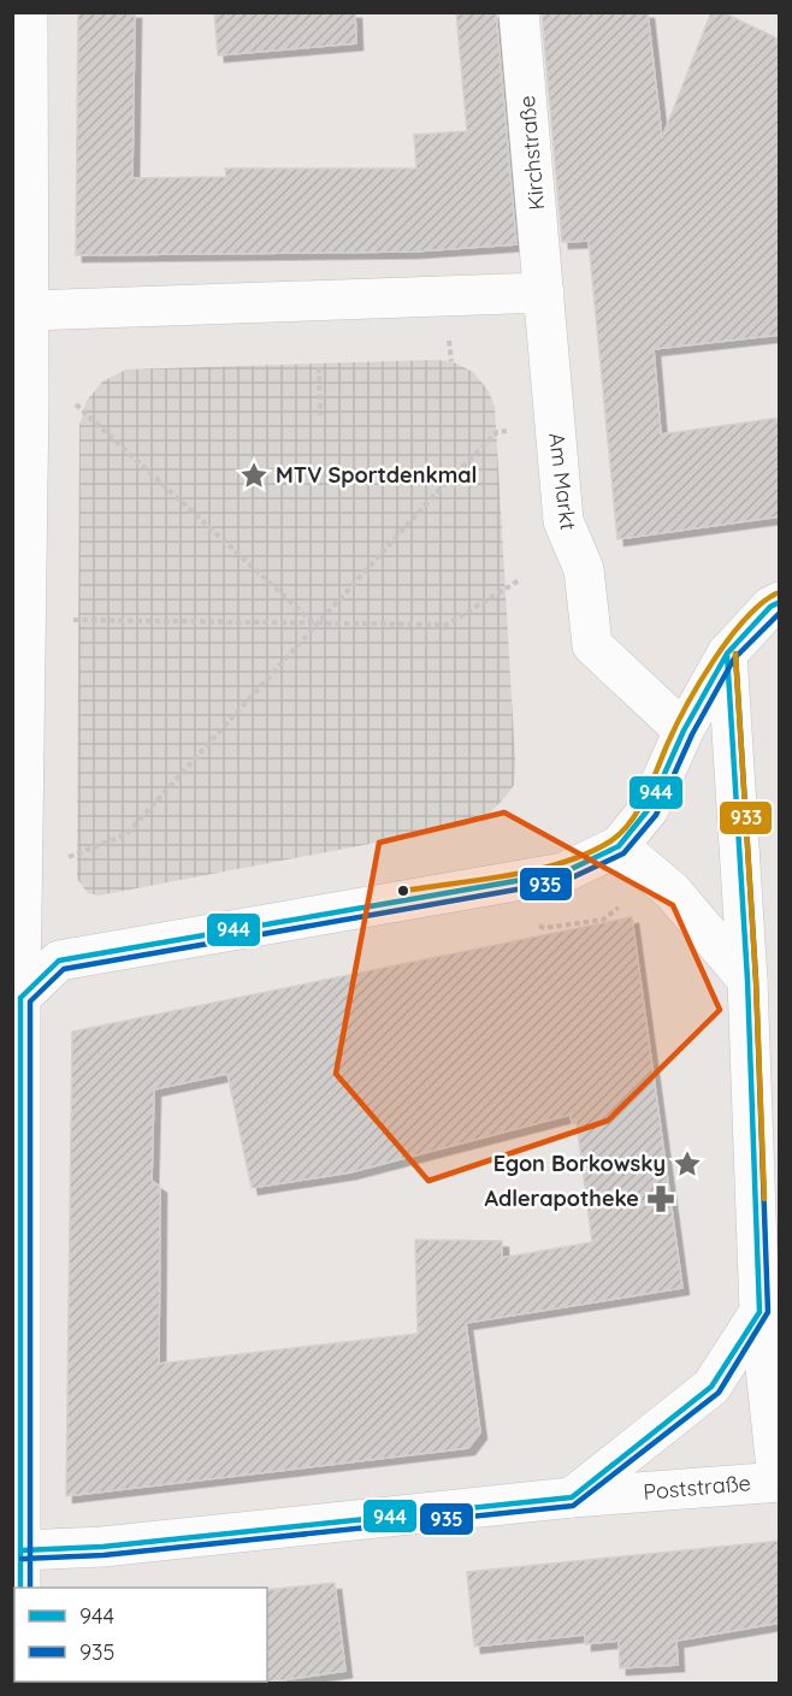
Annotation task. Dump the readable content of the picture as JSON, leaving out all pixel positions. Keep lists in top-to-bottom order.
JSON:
{
  "streets": {
    "street": ["Kirchstraße", "Am Markt", "Poststraße"]
  },
  "crossings": [
    ["Kirchstraße", "Am Markt"]
  ],
  "places": {
    "place": ["MTV Sportdenkmal", "Egon Borkowsky"],
    "pharmacy": ["Adlerapotheke"]
  },
  "lines": ["transit line 933", "transit line 944", "transit line 935"],
  "legend": ["944", "935"]
}
